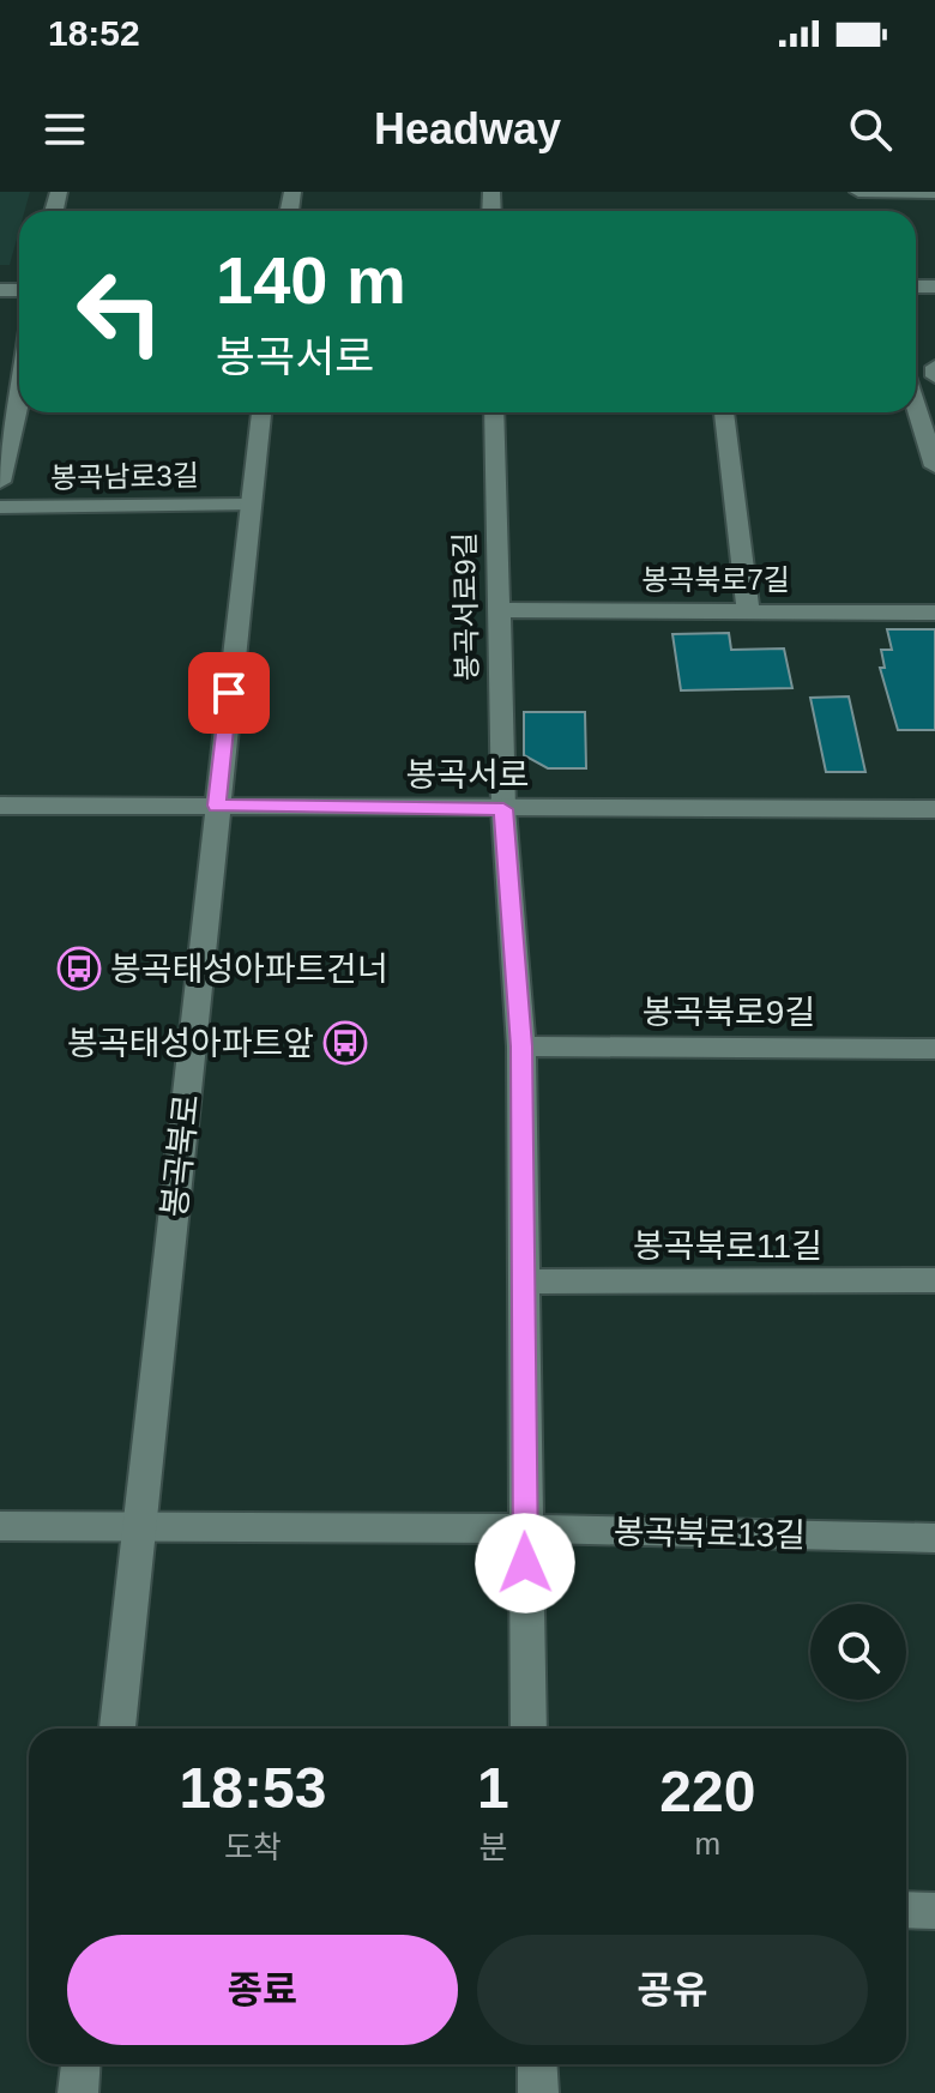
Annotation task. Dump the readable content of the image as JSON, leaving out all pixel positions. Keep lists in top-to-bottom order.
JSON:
{
  "streets": {
    "street": [
      "봉곡남로3길",
      "봉곡북로7길",
      "봉곡서로9길",
      "봉곡서로",
      "봉곡북로9길",
      "봉곡북로",
      "봉곡북로11길",
      "봉곡북로13길"
    ]
  },
  "crossings": [
    ["봉곡남로3길", "봉곡북로"],
    ["봉곡북로7길", "봉곡서로9길"],
    ["봉곡서로9길", "봉곡서로"],
    ["봉곡서로9길", "봉곡북로9길"],
    ["봉곡서로9길", "봉곡북로11길"],
    ["봉곡서로9길", "봉곡북로13길"],
    ["봉곡서로", "봉곡북로"],
    ["봉곡북로", "봉곡북로13길"]
  ],
  "places": {
    "bus stop": ["봉곡태성아파트건너", "봉곡태성아파트앞"]
  },
  "page": {
    "status": "18:52",
    "header": "Headway",
    "turn": ["140 m", "봉곡서로"],
    "eta": [
      "18:53",
      "도착",
      "1",
      "분",
      "220",
      "m"
    ],
    "buttons": ["종료", "공유"]
  }
}
